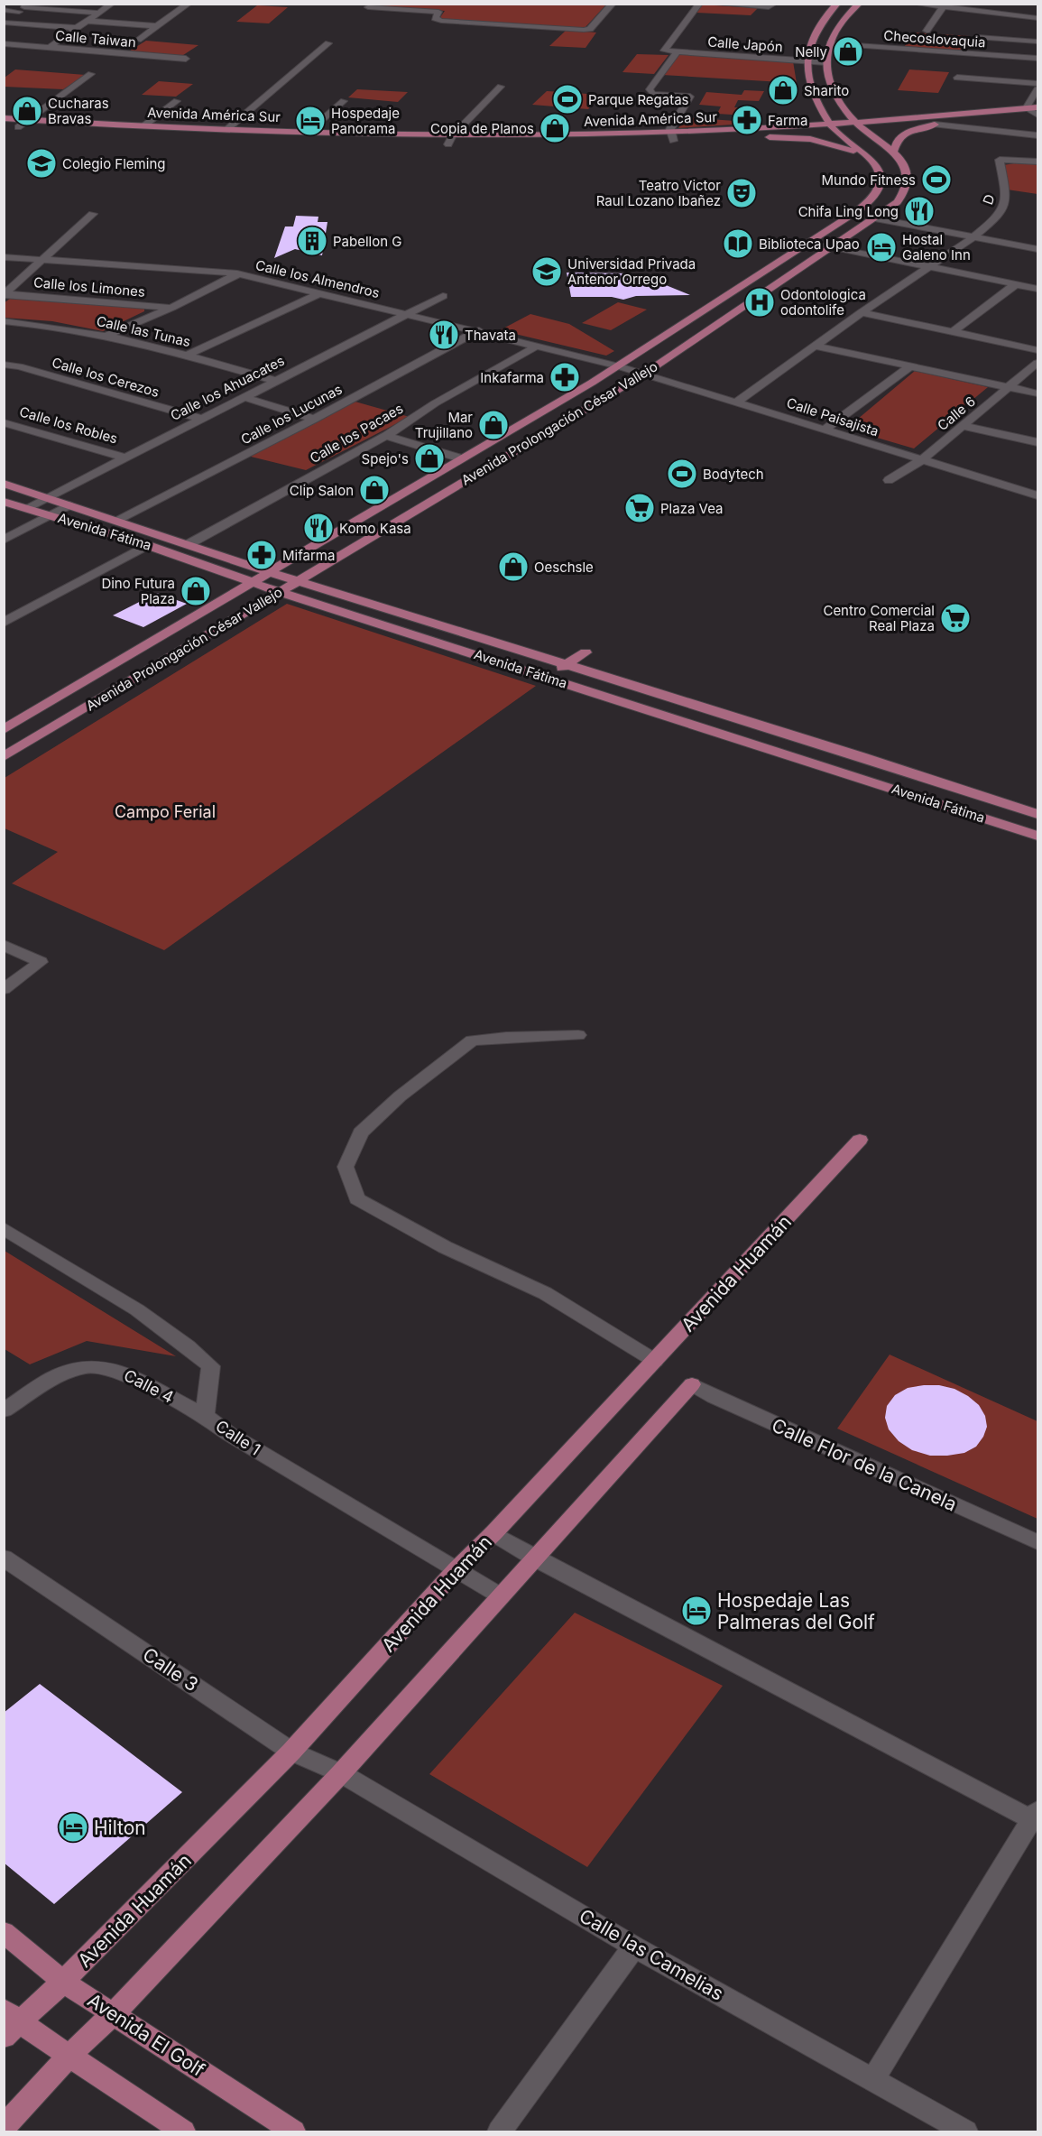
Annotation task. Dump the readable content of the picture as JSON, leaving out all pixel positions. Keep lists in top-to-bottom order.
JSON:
{
  "streets": {
    "main road": [
      "Avenida América Sur",
      "Avenida Prolongación César Vallejo",
      "Avenida Fátima",
      "Avenida Huamán",
      "Avenida El Golf"
    ],
    "street": [
      "Calle Taiwan",
      "Checoslovaquia",
      "Calle Japón",
      "D",
      "Calle los Almendros",
      "Calle los Limones",
      "Calle las Tunas",
      "Calle los Cerezos",
      "Calle los Ahuacates",
      "Calle 6",
      "Calle los Lucunas",
      "Calle Paisajista",
      "Calle los Robles",
      "Calle los Pacaes",
      "Calle 4",
      "Calle 1",
      "Calle Flor de la Canela",
      "Calle 3",
      "Calle las Camelias"
    ]
  },
  "crossings": [
    ["Checoslovaquia", "Avenida Prolongación César Vallejo"],
    ["Calle Japón", "Avenida Prolongación César Vallejo"],
    ["Avenida América Sur", "Avenida Prolongación César Vallejo"],
    ["Calle los Almendros", "Calle los Ahuacates"],
    ["Calle los Almendros", "Calle los Lucunas"],
    ["Calle los Almendros", "Calle Paisajista"],
    ["Calle los Almendros", "Avenida Prolongación César Vallejo"],
    ["Calle los Almendros", "Calle los Pacaes"],
    ["Calle las Tunas", "Calle los Ahuacates"],
    ["Calle los Cerezos", "Calle los Ahuacates"],
    ["Calle los Ahuacates", "Calle los Robles"],
    ["Calle los Ahuacates", "Avenida Fátima"],
    ["Calle 6", "Calle Paisajista"],
    ["Calle los Lucunas", "Avenida Fátima"],
    ["Calle Paisajista", "Avenida Prolongación César Vallejo"],
    ["Avenida Prolongación César Vallejo", "Avenida Fátima"],
    ["Calle los Pacaes", "Avenida Fátima"],
    ["Avenida Huamán", "Calle 1"],
    ["Avenida Huamán", "Calle 3"],
    ["Avenida Huamán", "Avenida El Golf"],
    ["Calle 4", "Calle 1"],
    ["Calle 3", "Calle las Camelias"]
  ],
  "parks": ["Campo Ferial"],
  "places": {
    "shop": [
      "Nelly",
      "Sharito",
      "Cucharas Bravas",
      "Copia de Planos",
      "Mar Trujillano",
      "Spejo's",
      "Clip Salon",
      "Oeschsle",
      "Dino Futura Plaza"
    ],
    "sports": ["Parque Regatas", "Mundo Fitness", "Bodytech"],
    "pharmacy": ["Farma", "Inkafarma", "Mifarma"],
    "hotel": [
      "Hospedaje Panorama",
      "Hostal Galeno Inn",
      "Hospedaje Las Palmeras del Golf",
      "Hilton"
    ],
    "school or university": ["Colegio Fleming", "Universidad Privada Antenor Orrego"],
    "theatre": ["Teatro Victor Raul Lozano Ibañez"],
    "restaurant": ["Chifa Ling Long", "Thavata", "Komo Kasa"],
    "building": ["Pabellon G"],
    "library": ["Biblioteca Upao"],
    "hospital": ["Odontologica odontolife"],
    "supermarket": ["Plaza Vea", "Centro Comercial Real Plaza"]
  }
}
